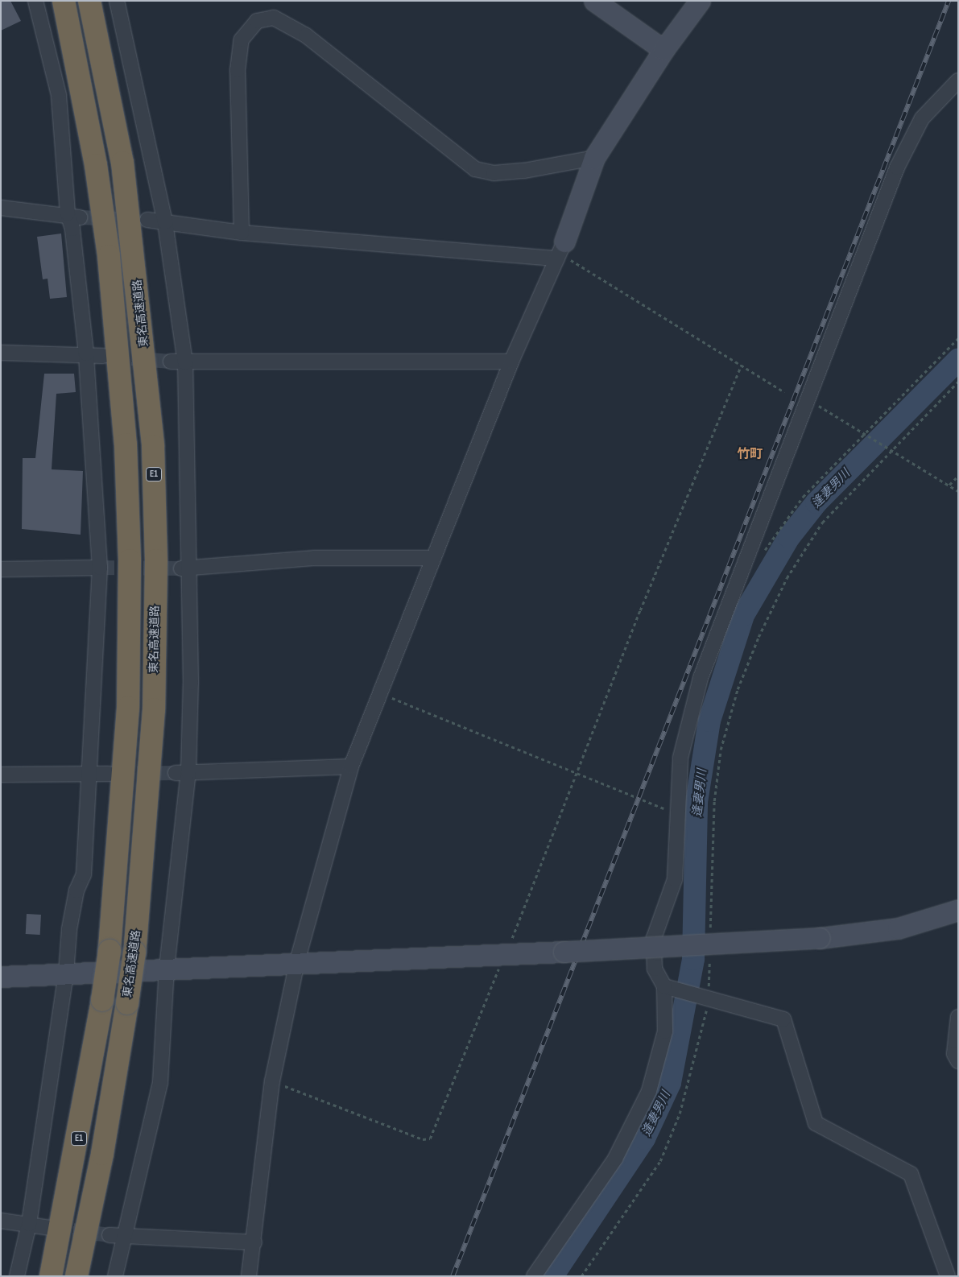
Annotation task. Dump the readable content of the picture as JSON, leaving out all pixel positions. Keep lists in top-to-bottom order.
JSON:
{
  "streets": {
    "highway": ["東名高速道路", "E1"]
  },
  "districts": ["竹町"],
  "water": ["逢妻男川"]
}
